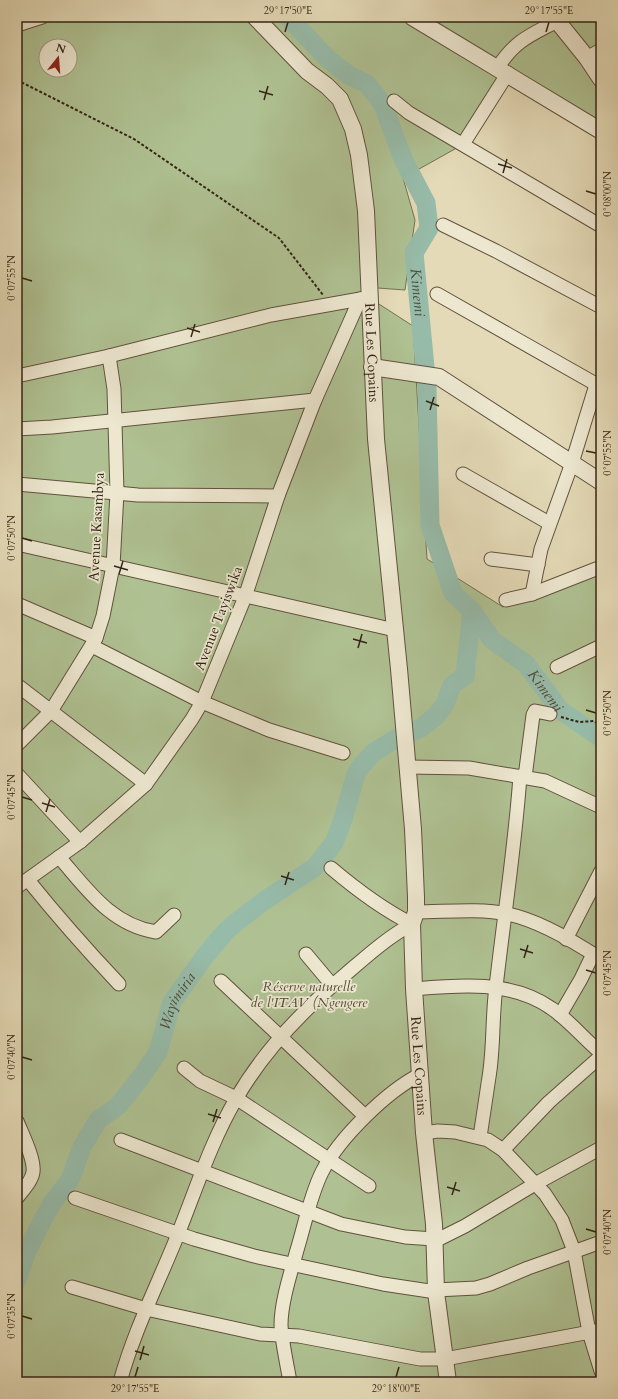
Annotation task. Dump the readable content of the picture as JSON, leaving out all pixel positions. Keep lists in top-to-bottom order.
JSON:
{
  "streets": {
    "street": ["Rue Les Copains", "Avenue Kasambya", "Avenue Tayiswika"]
  },
  "crossings": [
    ["Rue Les Copains", "Avenue Tayiswika"]
  ],
  "water": ["Kimemi", "Wayimiria"],
  "parks": ["Réserve naturelle de l'ITAV (Ngengere"],
  "north": "top",
  "coordinates": [
    "29°17'50\"E",
    "29°17'55\"E",
    "0°08'00\"N",
    "0°07'55\"N",
    "0°07'50\"N",
    "0°07'45\"N",
    "0°07'40\"N",
    "0°07'35\"N",
    "29°18'00\"E"
  ]
}
